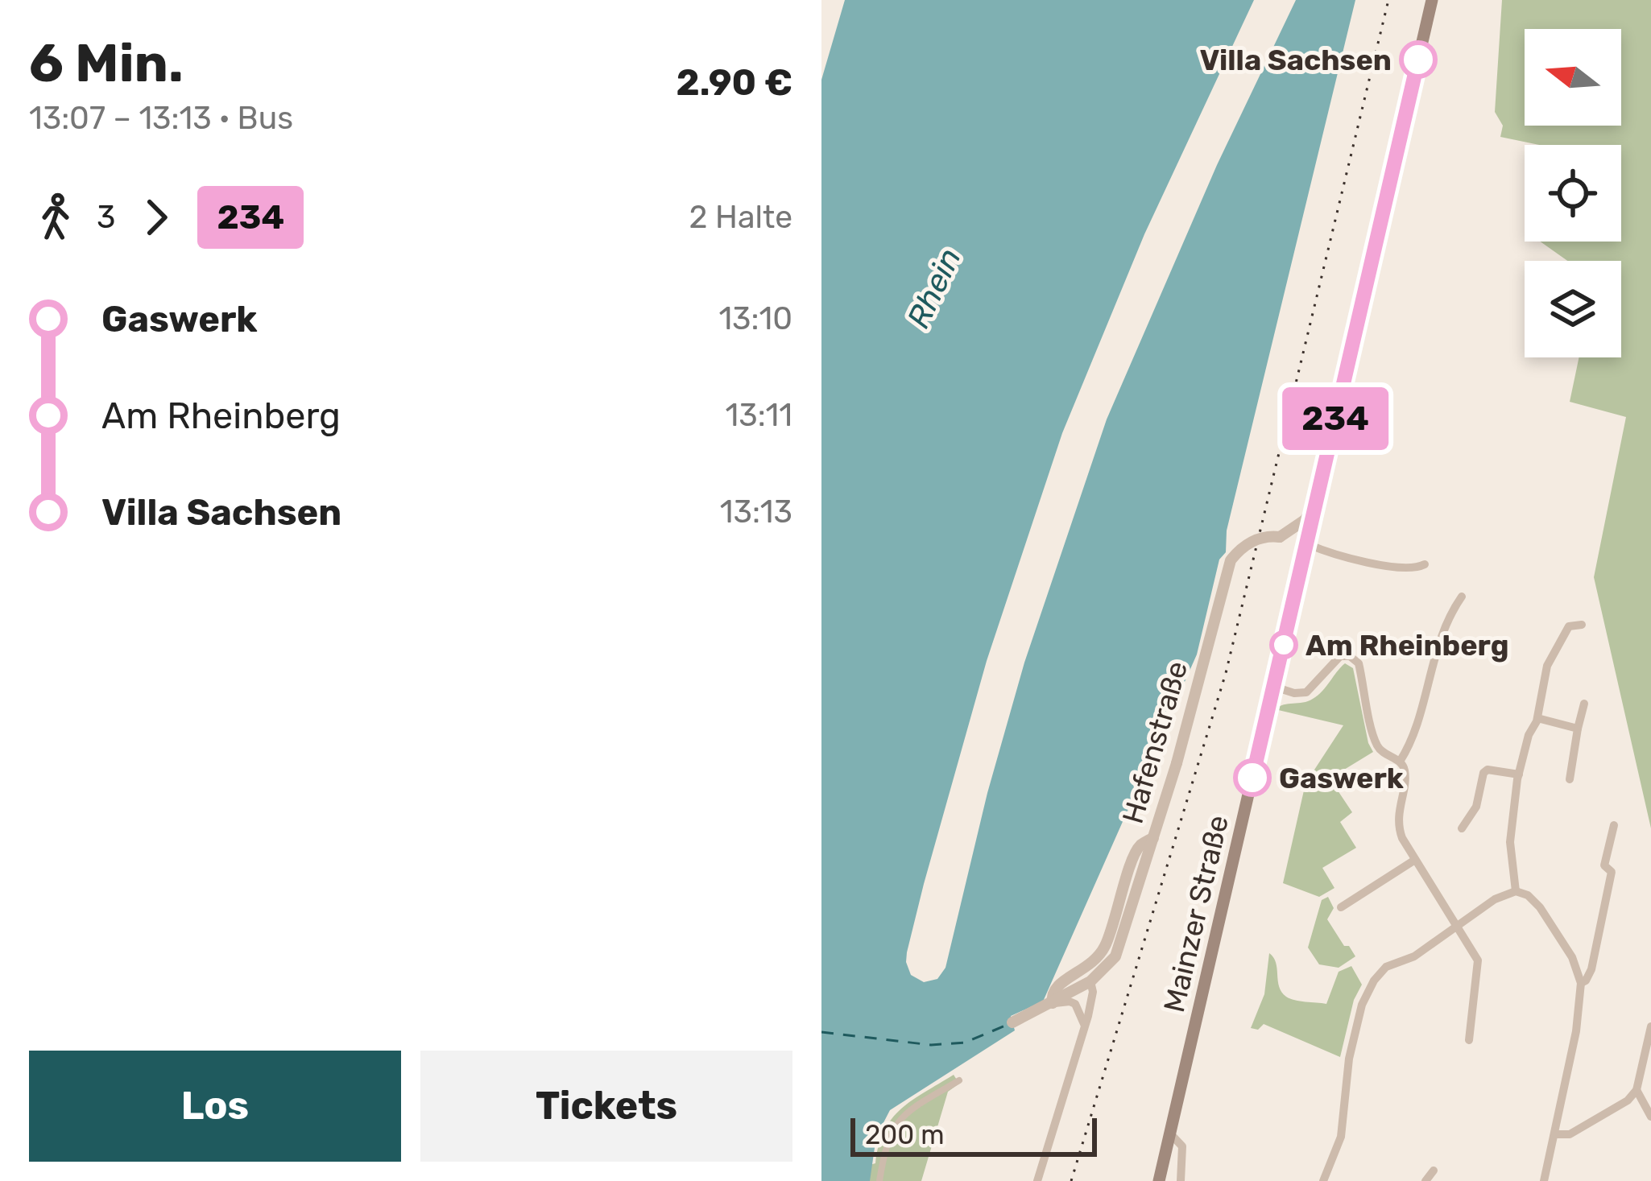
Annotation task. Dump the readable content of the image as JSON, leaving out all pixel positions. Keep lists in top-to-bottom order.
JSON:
{
  "streets": {
    "main road": ["Mainzer Straße"],
    "street": ["Hafenstraße"]
  },
  "crossings": [
    ["Hafenstraße", "Mainzer Straße"]
  ],
  "water": ["Rhein"],
  "places": ["Villa Sachsen", "Am Rheinberg", "Gaswerk"],
  "lines": ["bus line 234"],
  "scale_bar": "200 m",
  "north": "left",
  "page": {
    "heading": ["6 Min.", "13:07 – 13:13 · Bus", "2.90 €"],
    "on_map": "234",
    "legs": ["3", "234", "2 Halte"],
    "list": [
      {
        "name": "Gaswerk",
        "value": "13:10"
      },
      {
        "name": "Am Rheinberg",
        "value": "13:11"
      },
      {
        "name": "Villa Sachsen",
        "value": "13:13"
      }
    ],
    "buttons": ["Los", "Tickets"],
    "scale": "200 m"
  }
}
